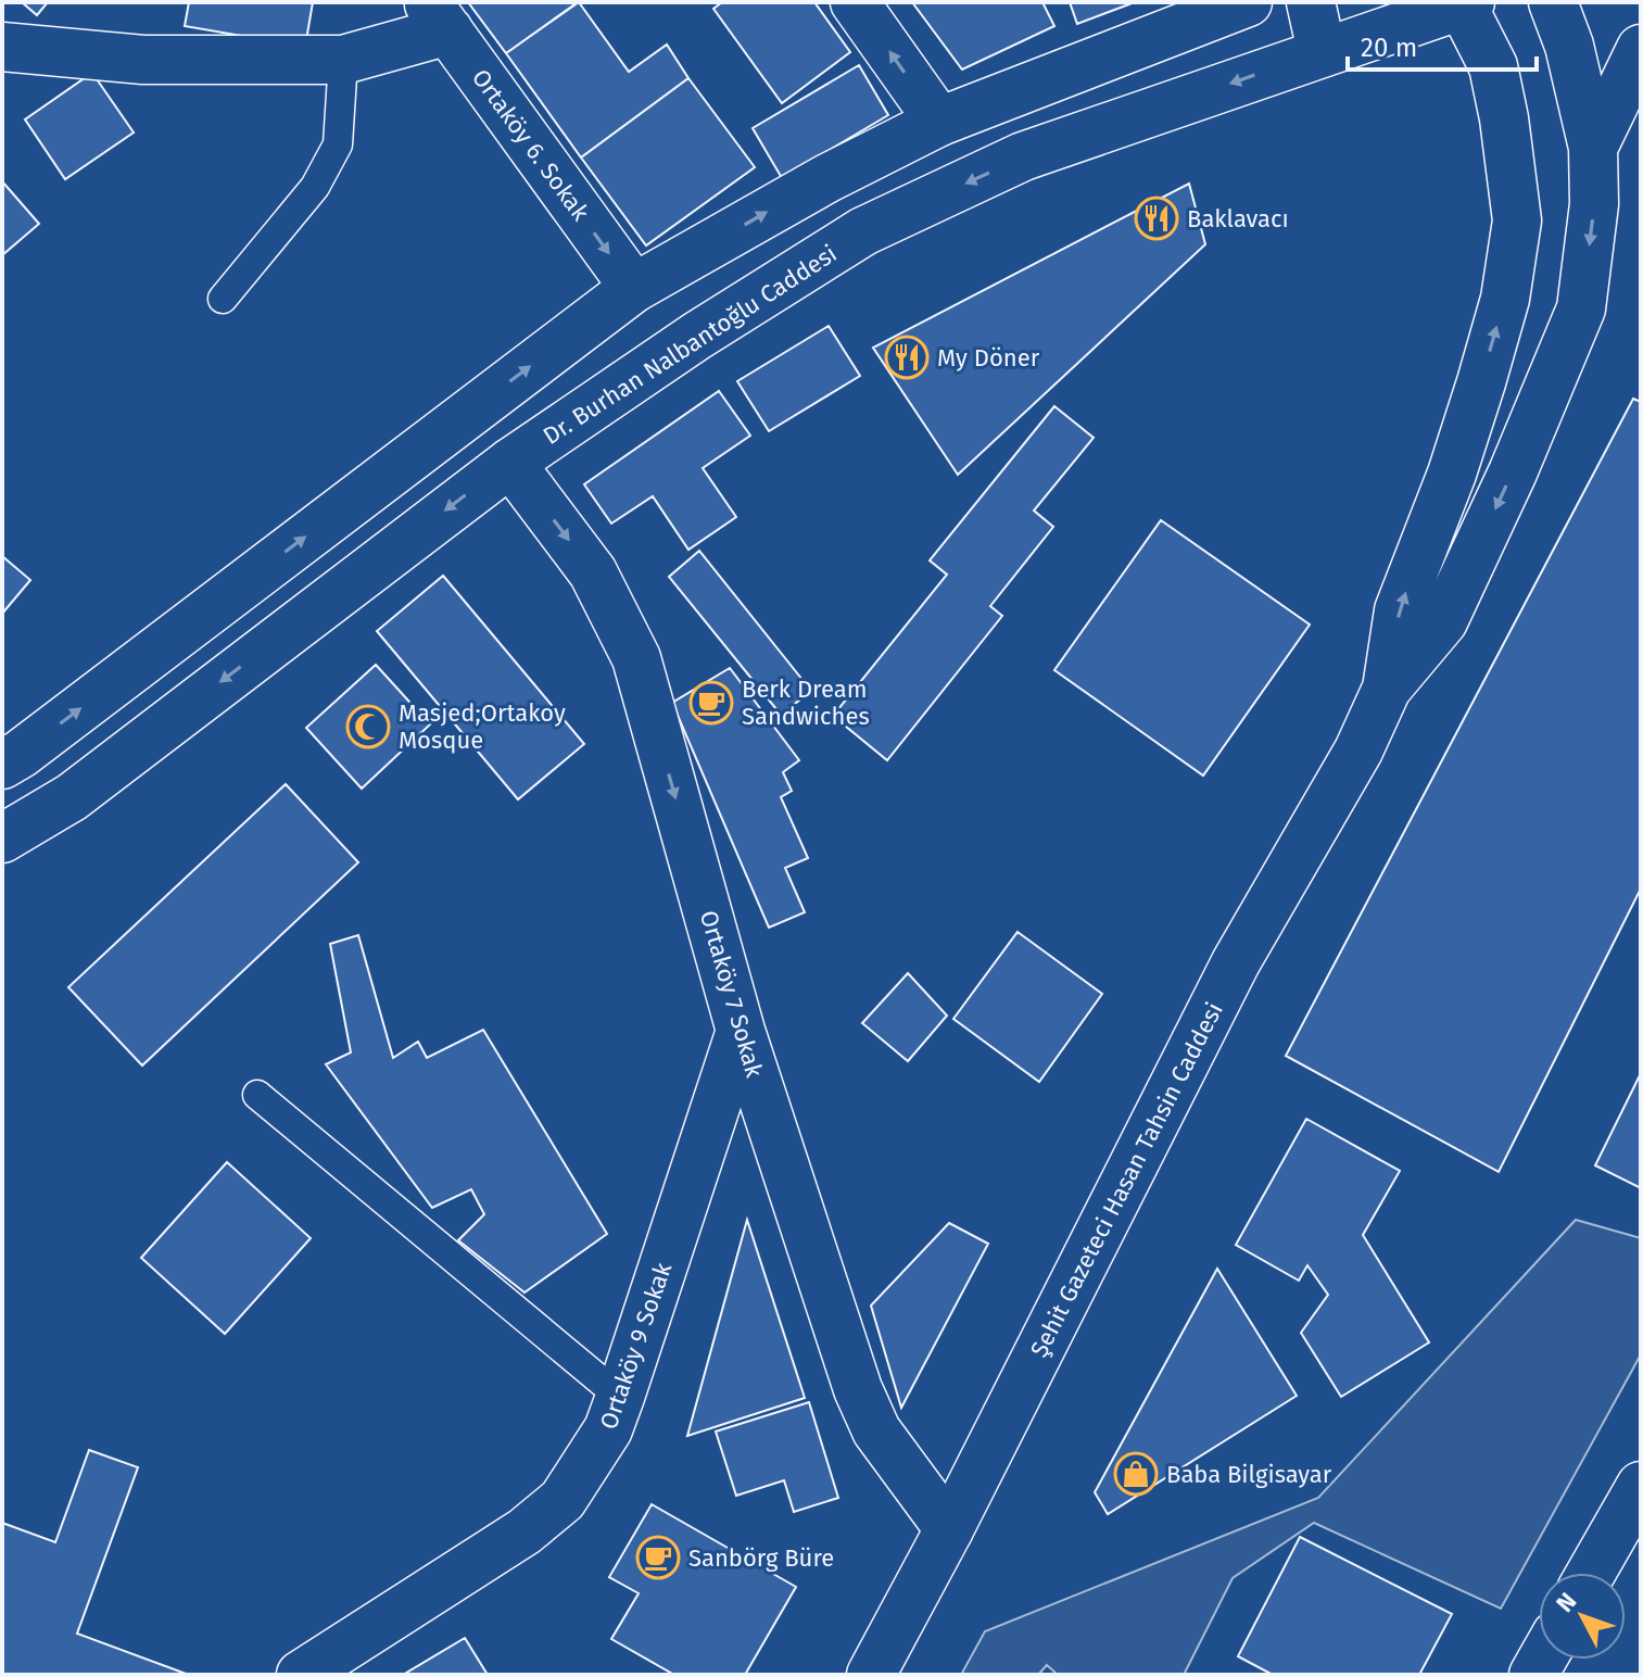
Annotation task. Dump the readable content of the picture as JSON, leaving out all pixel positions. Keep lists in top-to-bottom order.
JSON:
{
  "streets": {
    "main road": [
      "Ortaköy 6. Sokak",
      "Dr. Burhan Nalbantoğlu Caddesi",
      "Ortaköy 7 Sokak",
      "Şehit Gazeteci Hasan Tahsin Caddesi",
      "Ortaköy 9 Sokak"
    ]
  },
  "crossings": [
    ["Dr. Burhan Nalbantoğlu Caddesi", "Ortaköy 7 Sokak"],
    ["Dr. Burhan Nalbantoğlu Caddesi", "Şehit Gazeteci Hasan Tahsin Caddesi"],
    ["Ortaköy 7 Sokak", "Şehit Gazeteci Hasan Tahsin Caddesi"],
    ["Ortaköy 7 Sokak", "Ortaköy 9 Sokak"]
  ],
  "one_way": ["Ortaköy 7 Sokak"],
  "places": {
    "restaurant": ["Baklavacı", "My Döner"],
    "cafe": ["Berk Dream Sandwiches", "Sanbörg Büre"],
    "mosque": ["Masjed;Ortakoy Mosque"],
    "shop": ["Baba Bilgisayar"]
  },
  "scale_bar": "20 m",
  "north": "top left"
}
